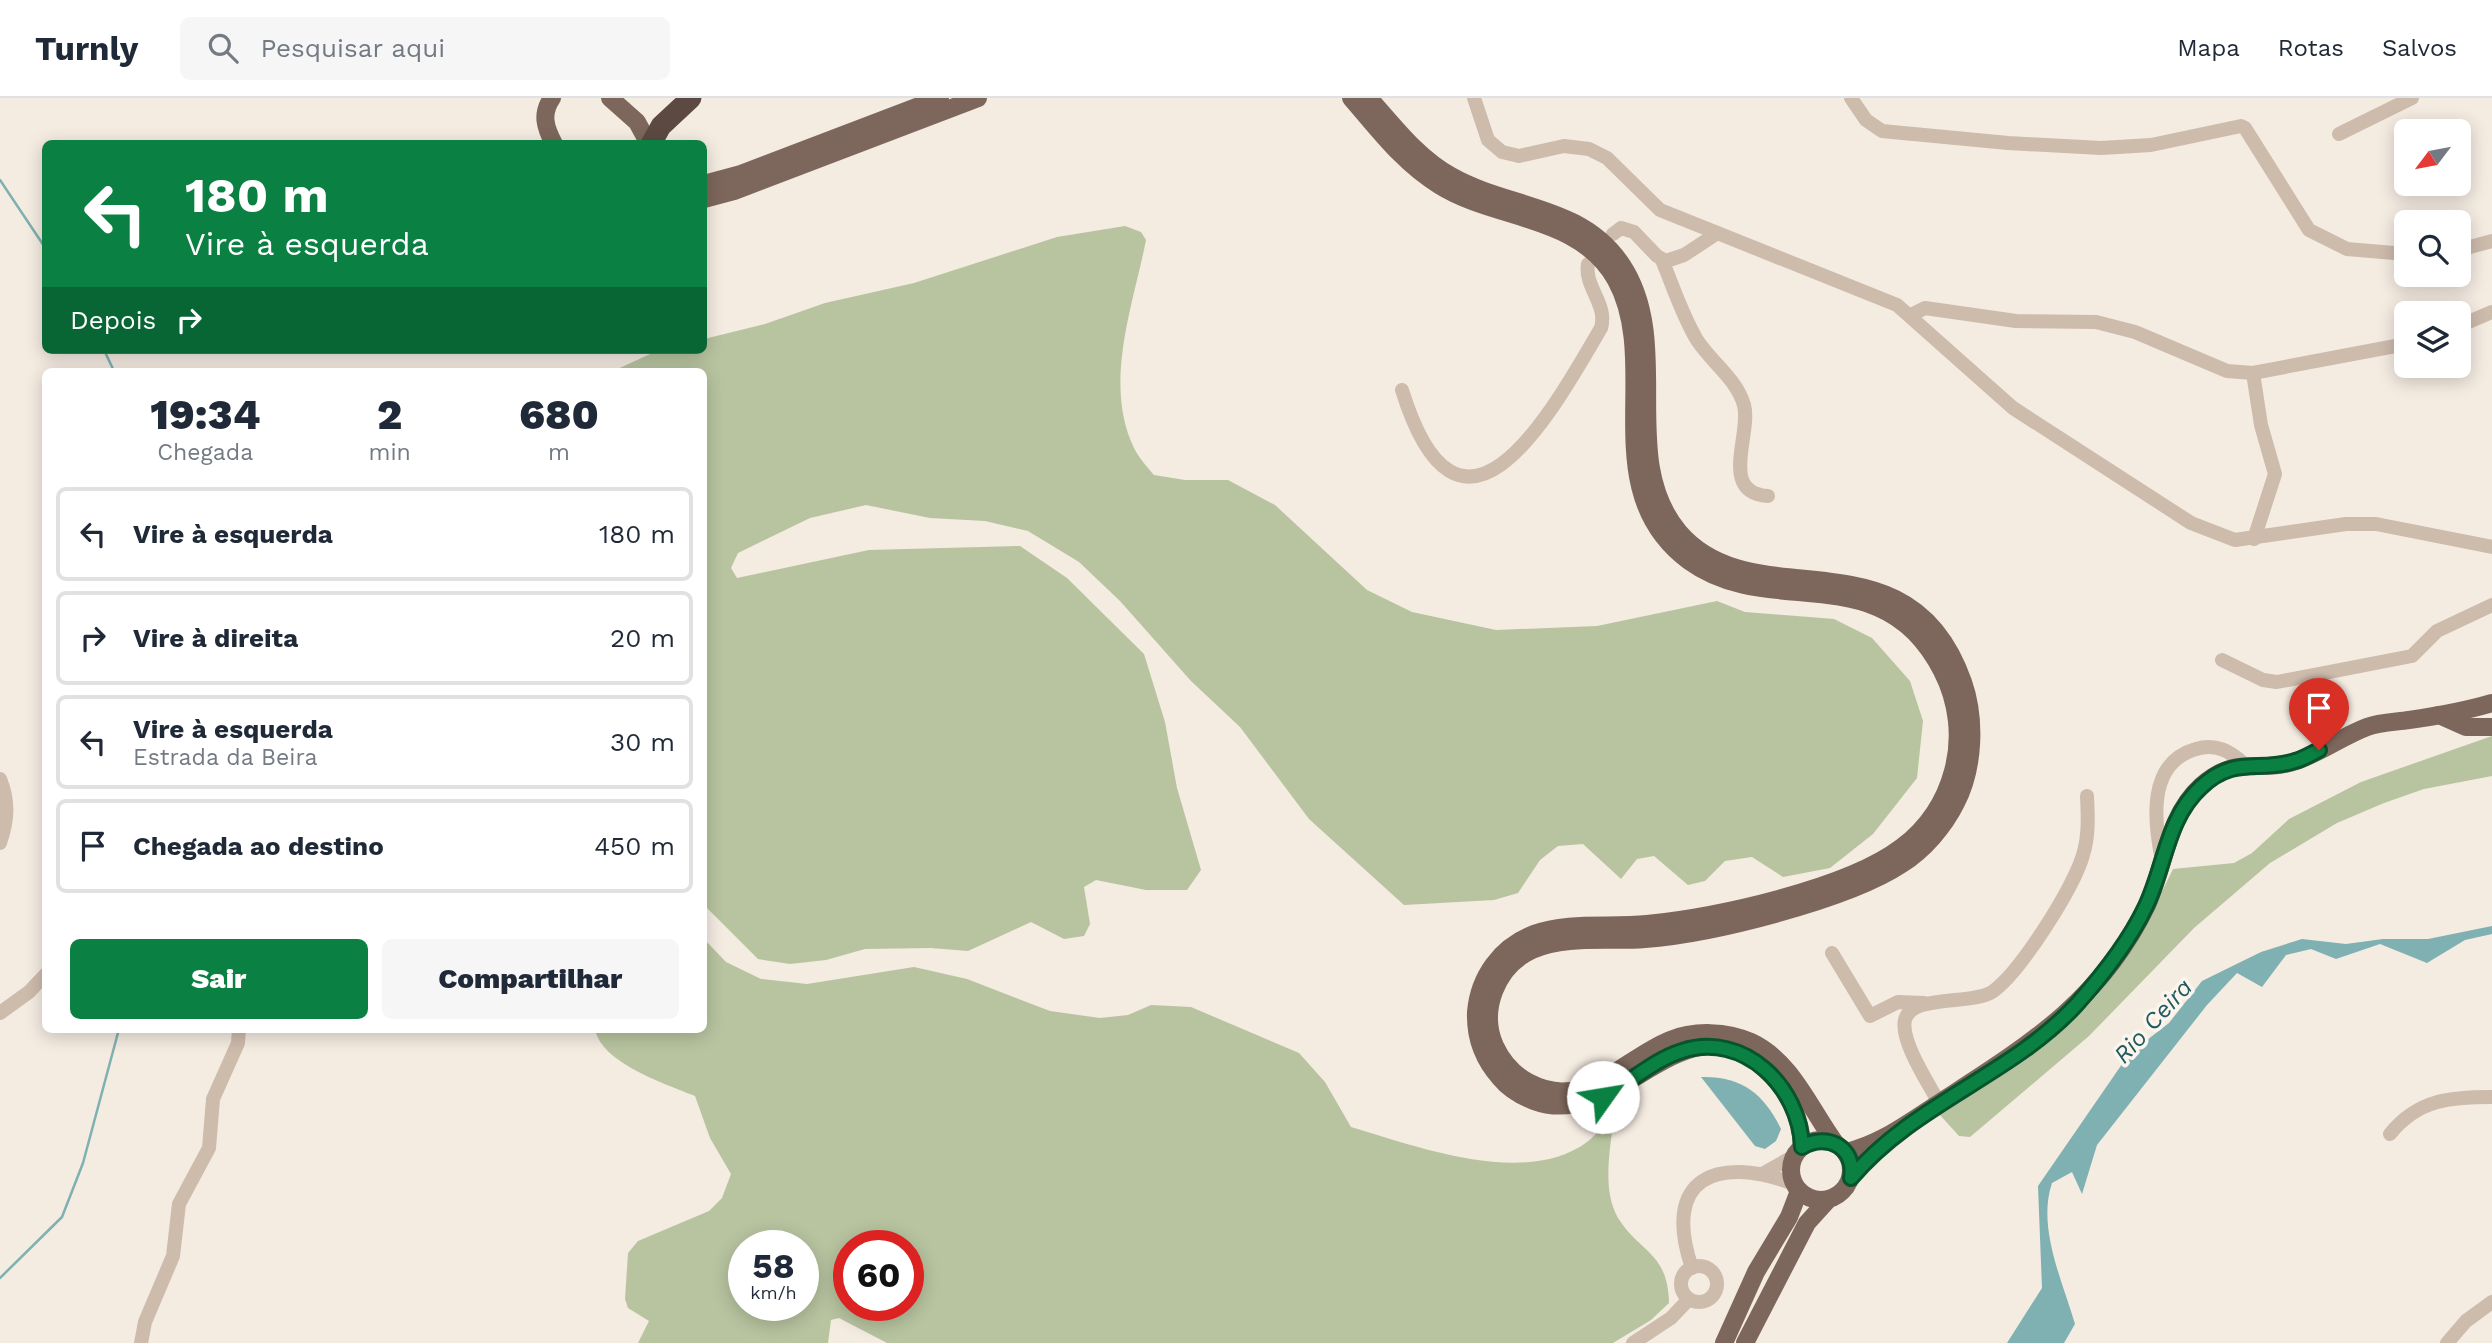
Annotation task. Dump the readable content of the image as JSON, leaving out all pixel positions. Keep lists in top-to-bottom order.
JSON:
{
  "water": ["Rio Ceira"],
  "north": "bottom left",
  "page": {
    "header": "Turnly",
    "search": "Pesquisar aqui",
    "nav": ["Mapa", "Rotas", "Salvos"],
    "turn": ["180 m", "Vire à esquerda"],
    "then": "Depois",
    "eta": [
      "19:34",
      "Chegada",
      "2",
      "min",
      "680",
      "m"
    ],
    "list": [
      {
        "name": "Vire à esquerda",
        "value": "180 m"
      },
      {
        "name": "Vire à direita",
        "value": "20 m"
      },
      {
        "name": "Vire à esquerda",
        "note": "Estrada da Beira",
        "value": "30 m"
      },
      {
        "name": "Chegada ao destino",
        "value": "450 m"
      }
    ],
    "buttons": ["Sair", "Compartilhar"],
    "speed": "58 km/h",
    "limit": "60"
  }
}
